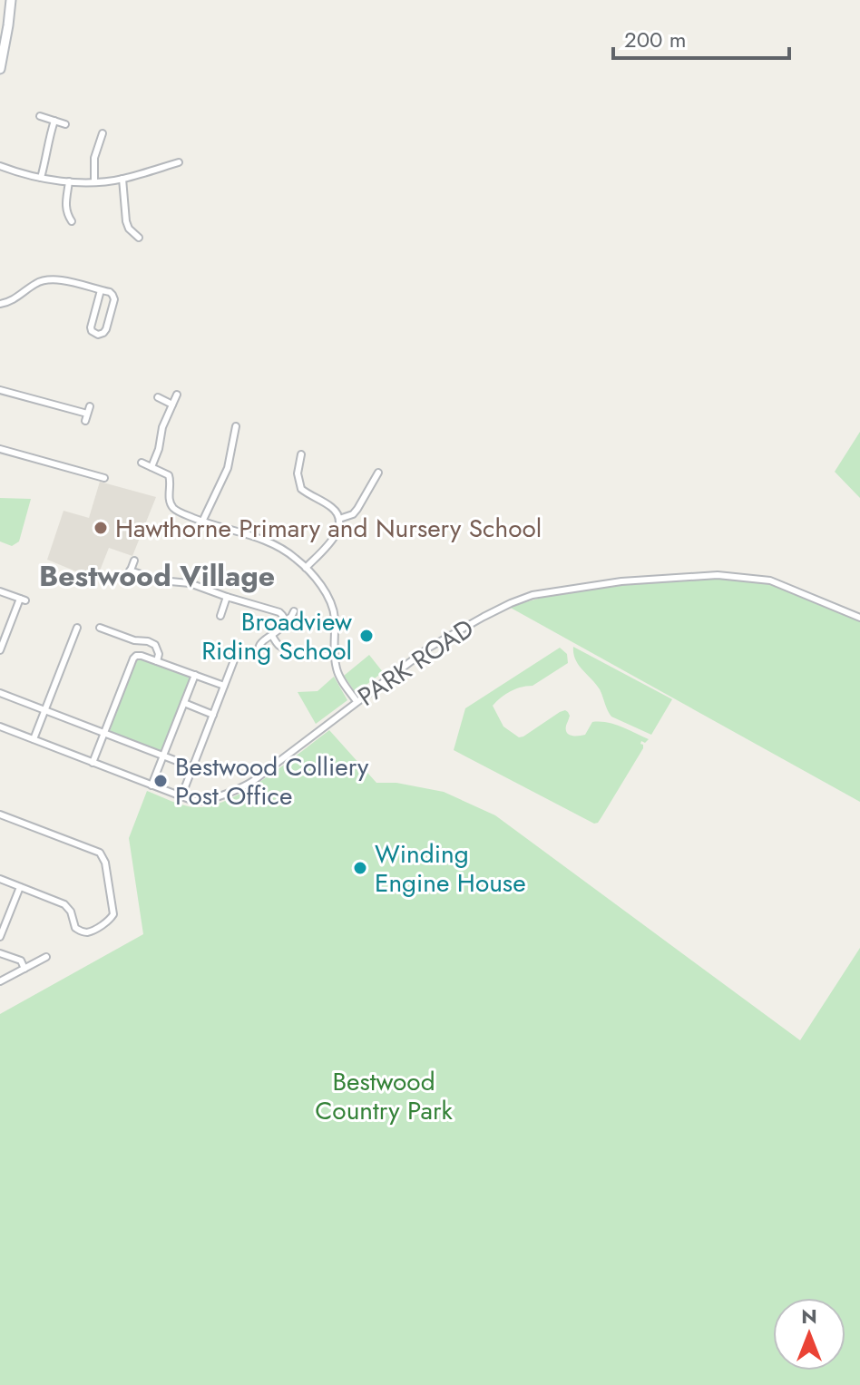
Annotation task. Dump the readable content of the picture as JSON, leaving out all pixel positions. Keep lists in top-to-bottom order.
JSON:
{
  "streets": {
    "street": ["PARK ROAD"]
  },
  "districts": ["Bestwood Village"],
  "parks": ["Bestwood Country Park"],
  "places": [
    "Hawthorne Primary and Nursery School",
    "Broadview Riding School",
    "Bestwood Colliery Post Office",
    "Winding Engine House"
  ],
  "scale_bar": "200 m",
  "north": "top"
}
